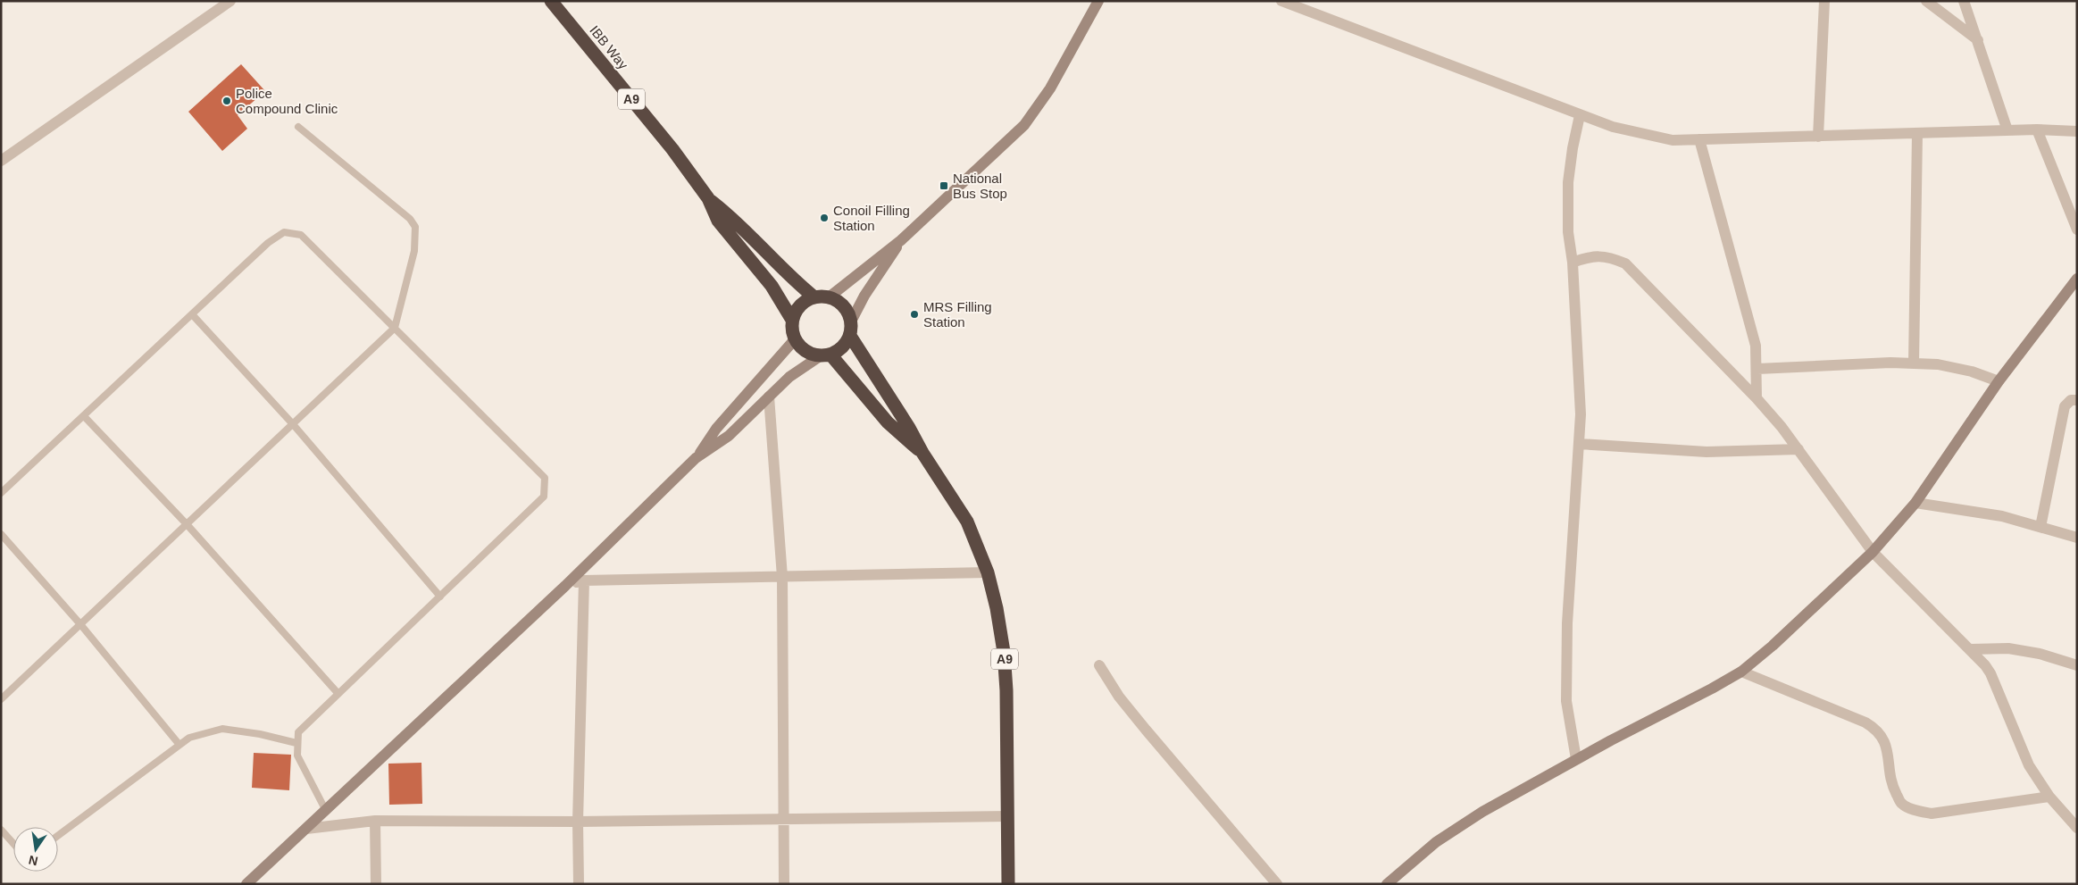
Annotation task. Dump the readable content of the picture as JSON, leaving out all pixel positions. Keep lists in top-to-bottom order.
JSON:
{
  "streets": {
    "highway": ["IBB Way", "A9"]
  },
  "crossings": [
    ["IBB Way", "A9"]
  ],
  "places": {
    "other": ["Police Compound Clinic", "Conoil Filling Station", "MRS Filling Station"],
    "transit": ["National Bus Stop"]
  },
  "north": "bottom"
}
